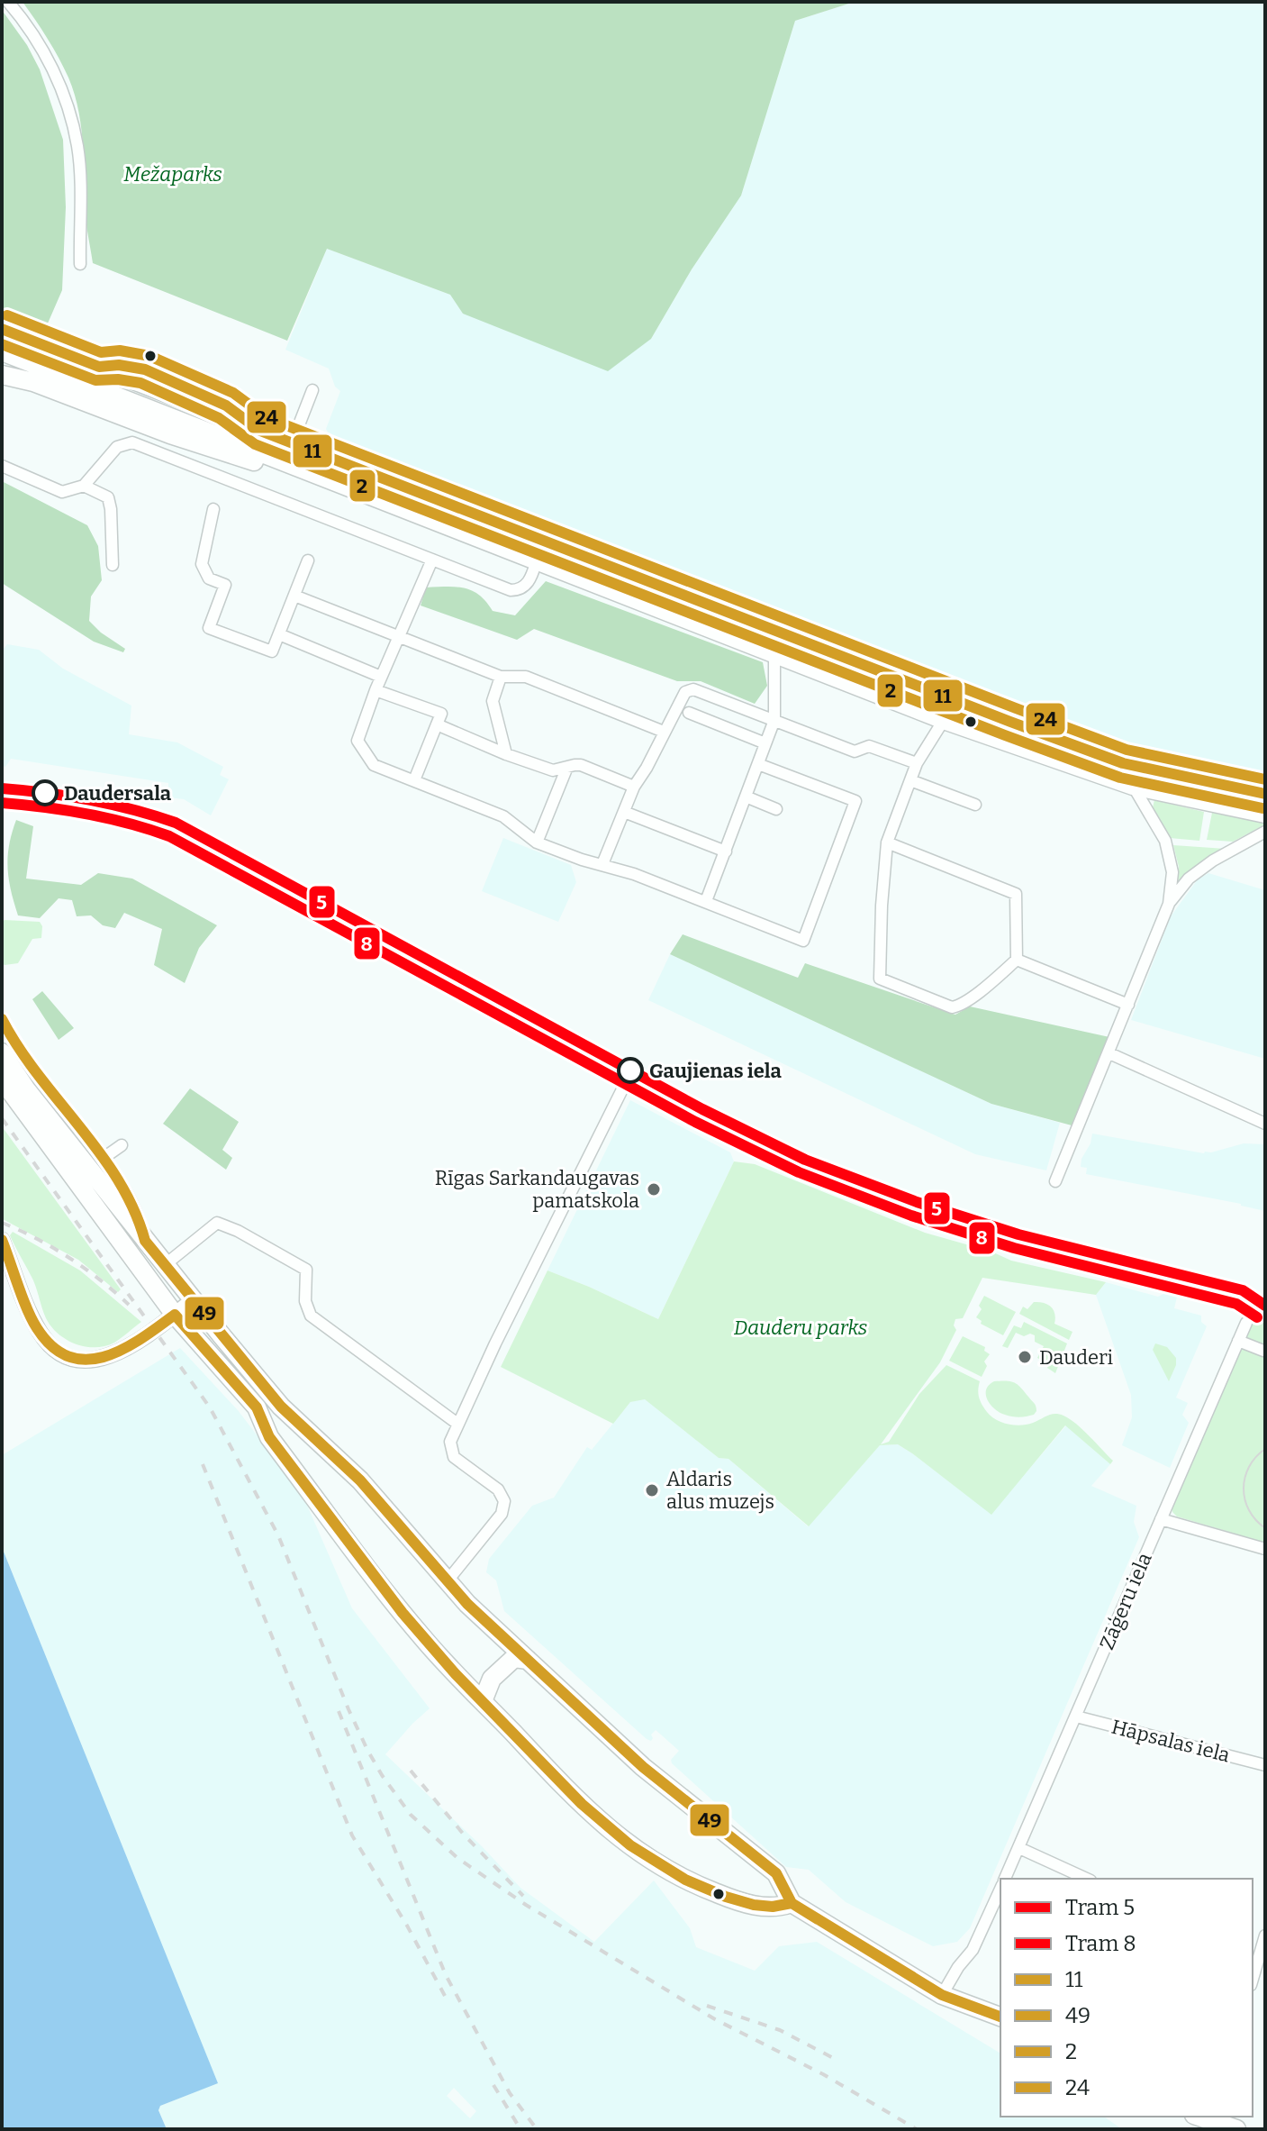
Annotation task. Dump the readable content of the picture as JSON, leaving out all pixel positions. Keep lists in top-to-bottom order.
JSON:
{
  "streets": {
    "street": ["Zāģeru iela", "Hāpsalas iela"]
  },
  "crossings": [
    ["Zāģeru iela", "Hāpsalas iela"]
  ],
  "parks": ["Mežaparks", "Dauderu parks"],
  "places": [
    "Daudersala",
    "Gaujienas iela",
    "Rīgas Sarkandaugavas pamatskola",
    "Dauderi",
    "Aldaris alus muzejs"
  ],
  "lines": [
    "transit line 24",
    "transit line 11",
    "transit line 2",
    "tram line 5",
    "tram line 8",
    "transit line 49"
  ],
  "legend": [
    "Tram 5",
    "Tram 8",
    "11",
    "49",
    "2",
    "24"
  ]
}
